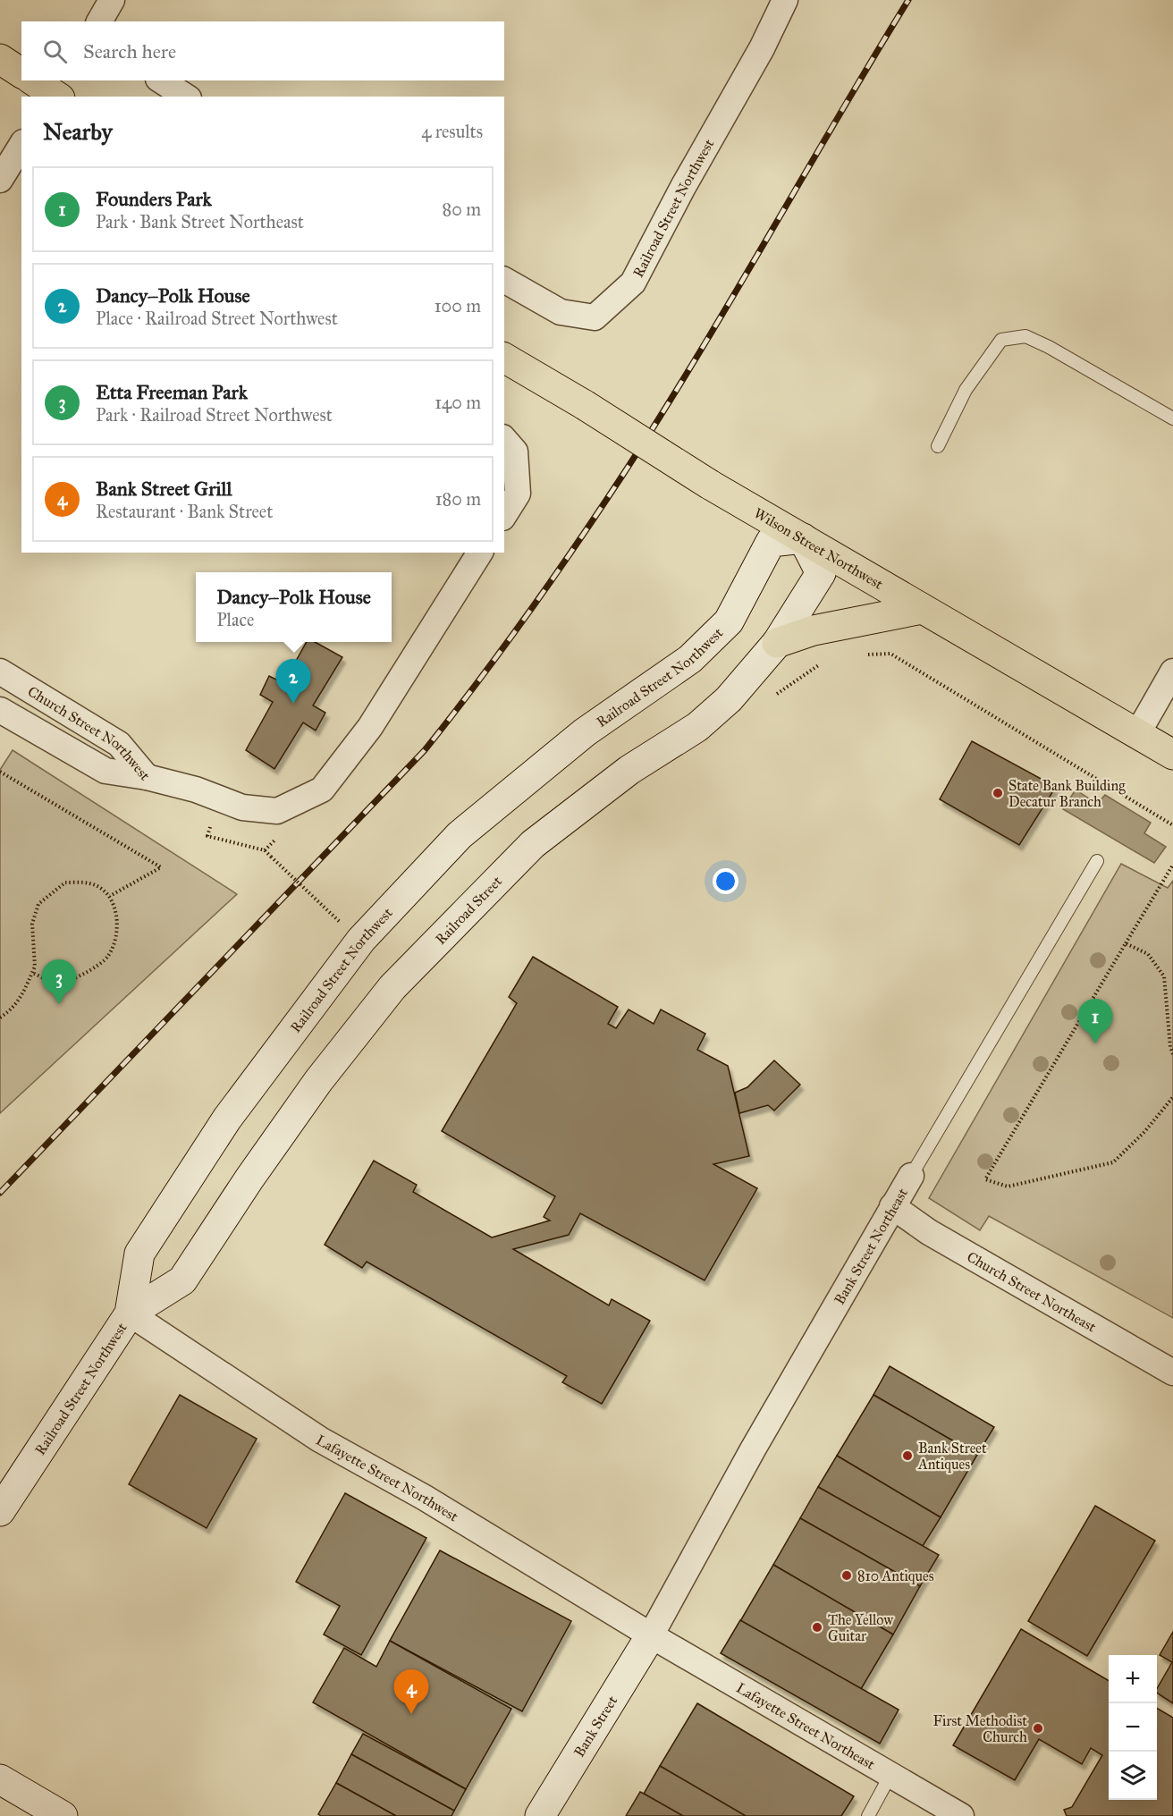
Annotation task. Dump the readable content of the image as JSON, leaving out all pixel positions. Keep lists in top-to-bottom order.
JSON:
{
  "streets": {
    "highway": ["Wilson Street Northwest"],
    "street": [
      "Railroad Street Northwest",
      "Church Street Northwest",
      "Railroad Street",
      "Bank Street Northeast",
      "Church Street Northeast",
      "Lafayette Street Northwest",
      "Bank Street",
      "Lafayette Street Northeast"
    ]
  },
  "crossings": [
    ["Railroad Street Northwest", "Wilson Street Northwest"],
    ["Railroad Street Northwest", "Railroad Street"],
    ["Railroad Street Northwest", "Lafayette Street Northwest"],
    ["Wilson Street Northwest", "Railroad Street"],
    ["Railroad Street", "Lafayette Street Northwest"],
    ["Bank Street Northeast", "Church Street Northeast"],
    ["Bank Street Northeast", "Lafayette Street Northwest"],
    ["Bank Street Northeast", "Bank Street"],
    ["Bank Street Northeast", "Lafayette Street Northeast"],
    ["Lafayette Street Northwest", "Bank Street"],
    ["Lafayette Street Northwest", "Lafayette Street Northeast"],
    ["Bank Street", "Lafayette Street Northeast"]
  ],
  "places": [
    "State Bank Building Decatur Branch",
    "Bank Street Antiques",
    "810 Antiques",
    "The Yellow Guitar",
    "First Methodist Church"
  ],
  "page": {
    "search": "Search here",
    "heading": ["Nearby", "4 results"],
    "list": [
      {
        "mark": "1",
        "name": "Founders Park",
        "note": "Park · Bank Street Northeast",
        "value": "80 m"
      },
      {
        "mark": "2",
        "name": "Dancy–Polk House",
        "note": "Place · Railroad Street Northwest",
        "value": "100 m"
      },
      {
        "mark": "3",
        "name": "Etta Freeman Park",
        "note": "Park · Railroad Street Northwest",
        "value": "140 m"
      },
      {
        "mark": "4",
        "name": "Bank Street Grill",
        "note": "Restaurant · Bank Street",
        "value": "180 m"
      }
    ],
    "popup": ["Dancy–Polk House", "Place"],
    "pins": [
      "2",
      "3",
      "1",
      "4"
    ],
    "map_buttons": ["+", "−"]
  }
}
